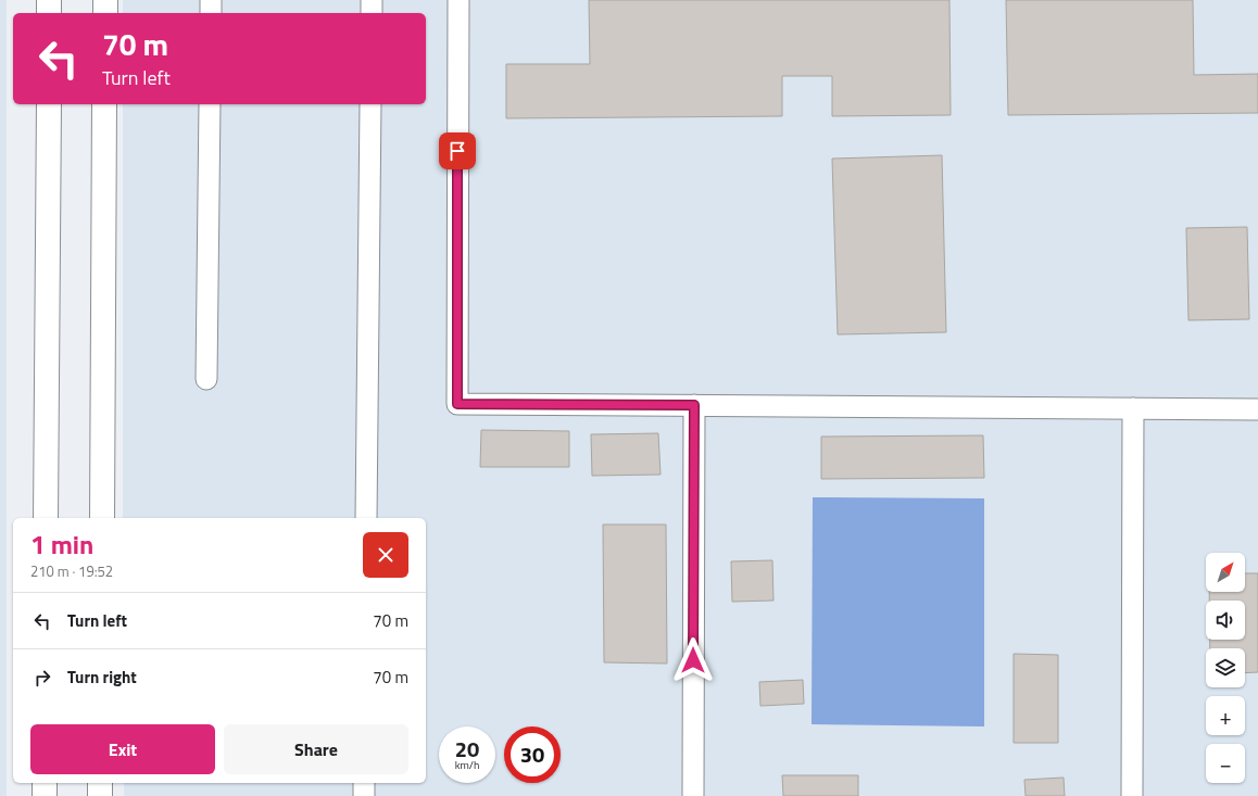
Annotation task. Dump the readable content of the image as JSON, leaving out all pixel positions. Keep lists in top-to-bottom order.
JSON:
{
  "north": "top right",
  "page": {
    "turn": ["70 m", "Turn left"],
    "heading": ["1 min", "210 m · 19:52"],
    "map_buttons": ["+", "−"],
    "list": [
      {
        "name": "Turn left",
        "value": "70 m"
      },
      {
        "name": "Turn right",
        "value": "70 m"
      }
    ],
    "buttons": ["Exit", "Share"],
    "speed": "20 km/h",
    "limit": "30"
  }
}
